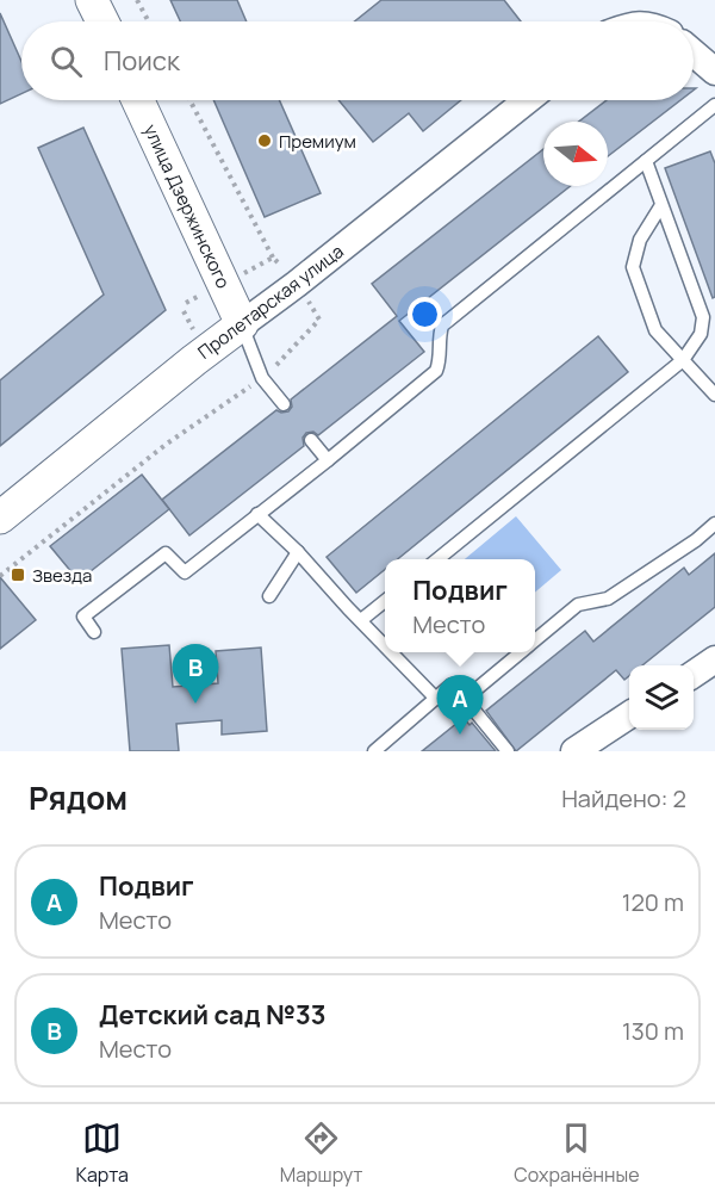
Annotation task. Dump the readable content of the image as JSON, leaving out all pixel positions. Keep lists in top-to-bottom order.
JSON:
{
  "streets": {
    "street": ["улица Дзержинского", "Пролетарская улица"]
  },
  "crossings": [
    ["улица Дзержинского", "Пролетарская улица"]
  ],
  "places": {
    "other": ["Премиум"],
    "transit": ["Звезда"]
  },
  "north": "right",
  "page": {
    "search": "Поиск",
    "popup": ["Подвиг", "Место"],
    "pins": ["B", "A"],
    "heading": ["Рядом", "Найдено: 2"],
    "list": [
      {
        "mark": "A",
        "name": "Подвиг",
        "note": "Место",
        "value": "120 m"
      },
      {
        "mark": "B",
        "name": "Детский сад №33",
        "note": "Место",
        "value": "130 m"
      }
    ],
    "nav": ["Карта", "Маршрут", "Сохранённые"]
  }
}
